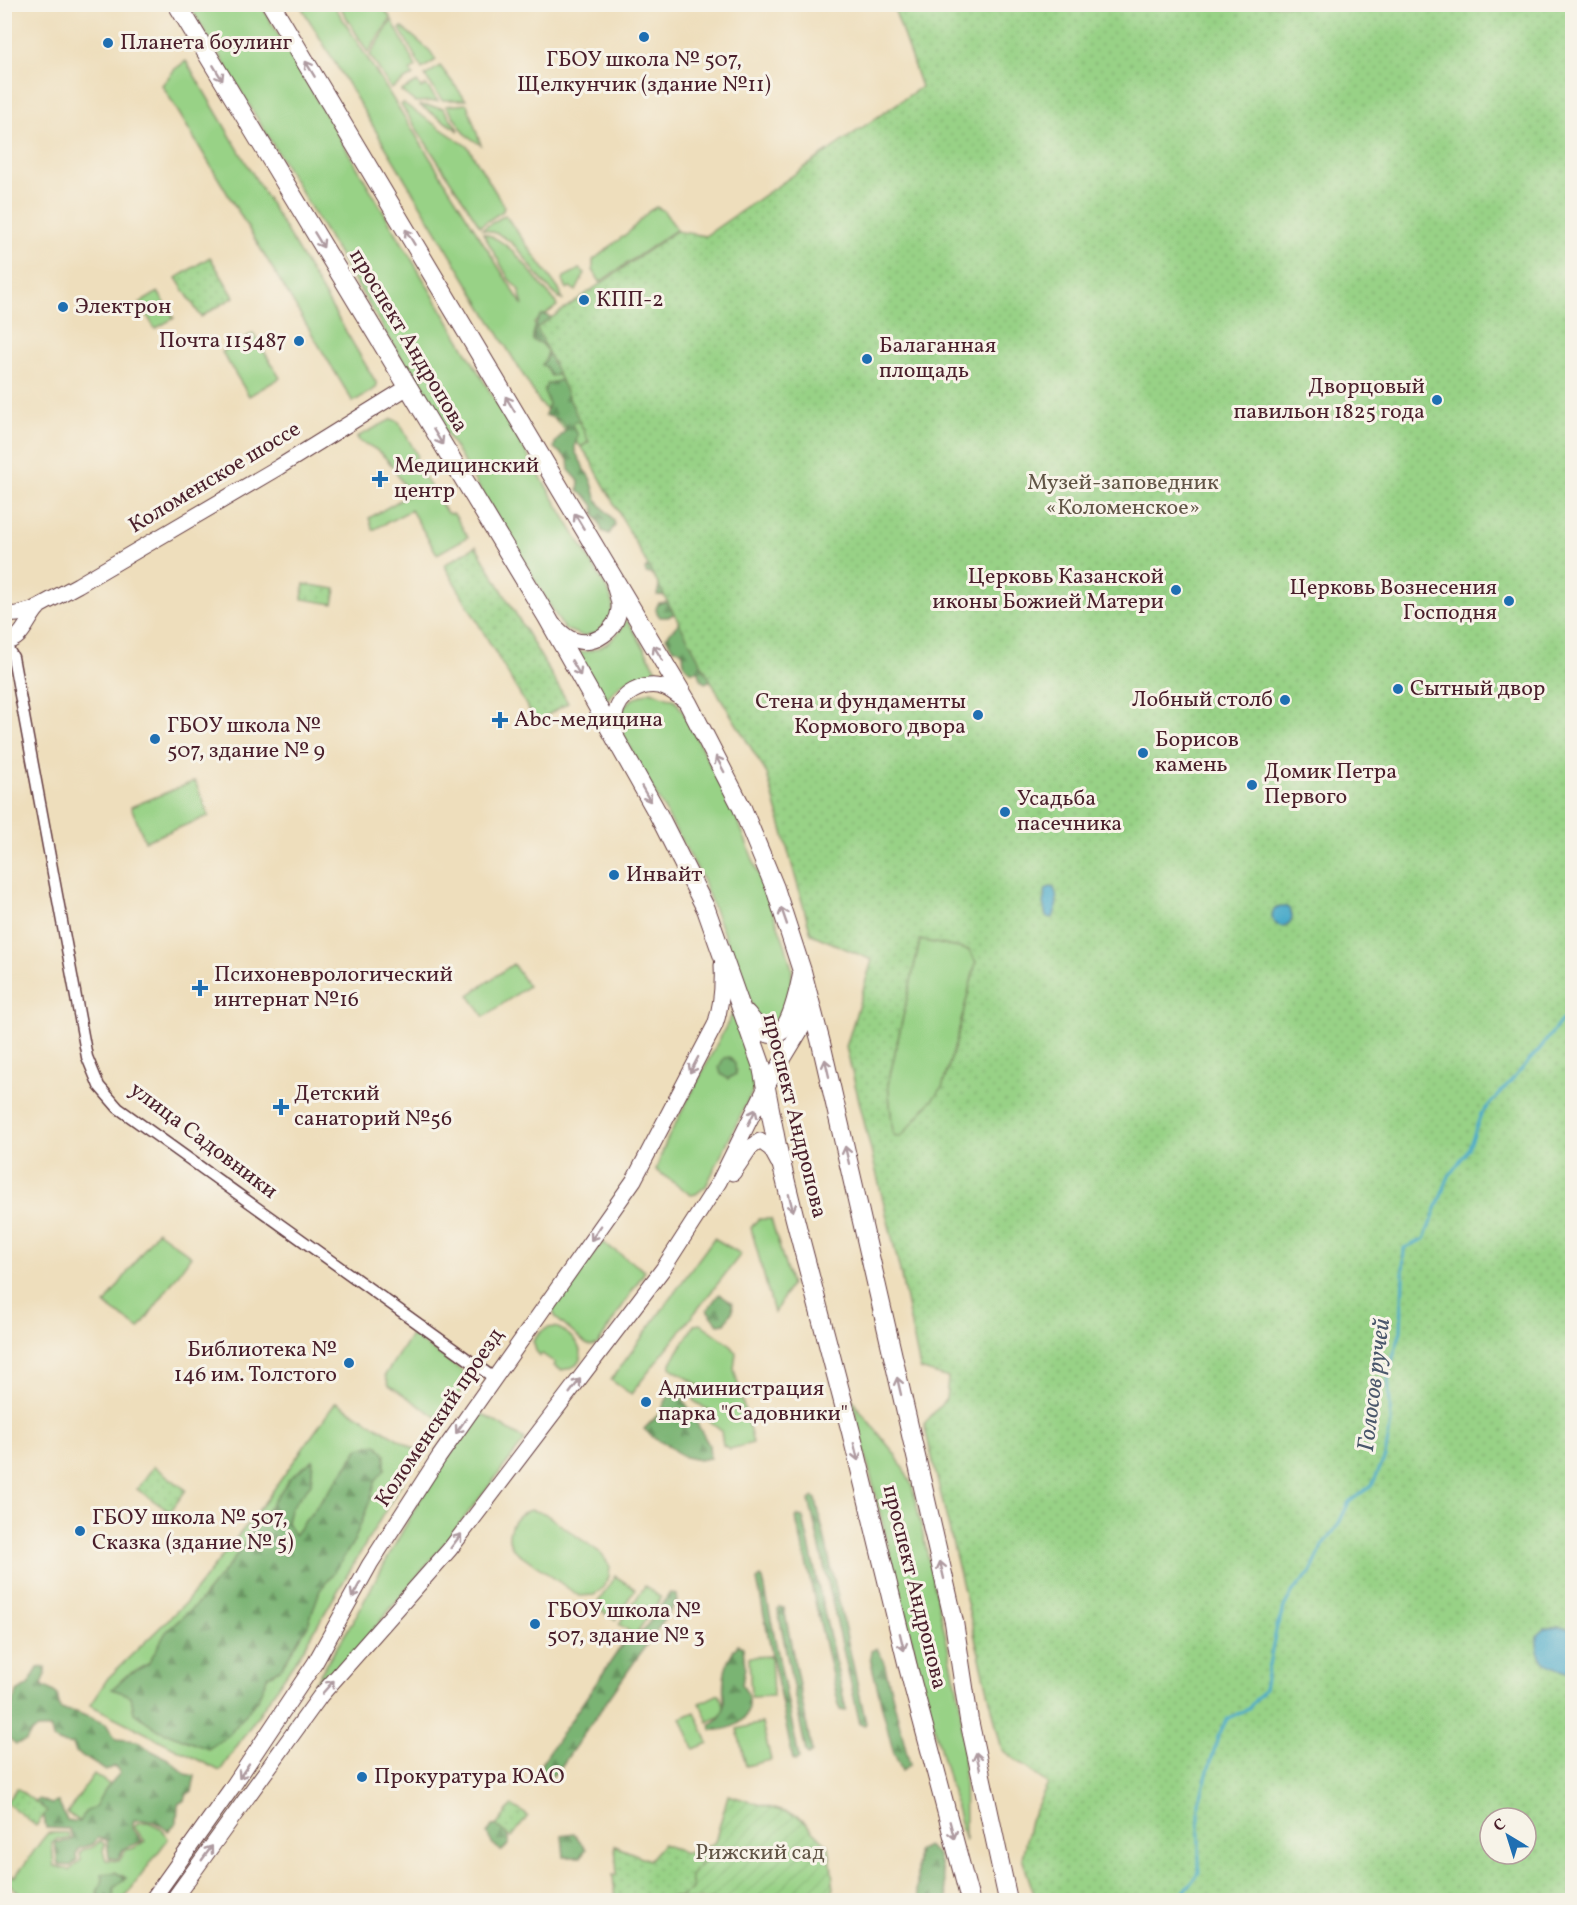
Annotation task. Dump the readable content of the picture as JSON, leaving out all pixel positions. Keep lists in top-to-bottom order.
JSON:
{
  "streets": {
    "main road": ["проспект Андропова", "Коломенское шоссе", "Коломенский проезд"],
    "street": ["улица Садовники"]
  },
  "crossings": [
    ["проспект Андропова", "Коломенское шоссе"],
    ["проспект Андропова", "Коломенский проезд"],
    ["Коломенское шоссе", "улица Садовники"],
    ["улица Садовники", "Коломенский проезд"]
  ],
  "water": ["Голосов ручей"],
  "parks": ["Музей-заповедник «Коломенское»", "Рижский сад"],
  "places": {
    "other": [
      "ГБОУ школа № 507, Щелкунчик (здание №11)",
      "Планета боулинг",
      "КПП-2",
      "Электрон",
      "Почта 115487",
      "Балаганная площадь",
      "Дворцовый павильон 1825 года",
      "Церковь Казанской иконы Божией Матери",
      "Церковь Вознесения Господня",
      "Сытный двор",
      "Лобный столб",
      "Стена и фундаменты Кормового двора",
      "ГБОУ школа № 507, здание № 9",
      "Борисов камень",
      "Домик Петра Первого",
      "Усадьба пасечника",
      "Инвайт",
      "Библиотека № 146 им. Толстого",
      "Администрация парка \"Садовники\"",
      "ГБОУ школа № 507, Сказка (здание № 5)",
      "ГБОУ школа № 507, здание № 3",
      "Прокуратура ЮАО"
    ],
    "health": [
      "Медицинский центр",
      "Abc-медицина",
      "Психоневрологический интернат №16",
      "Детский санаторий №56"
    ]
  },
  "north": "top left"
}
